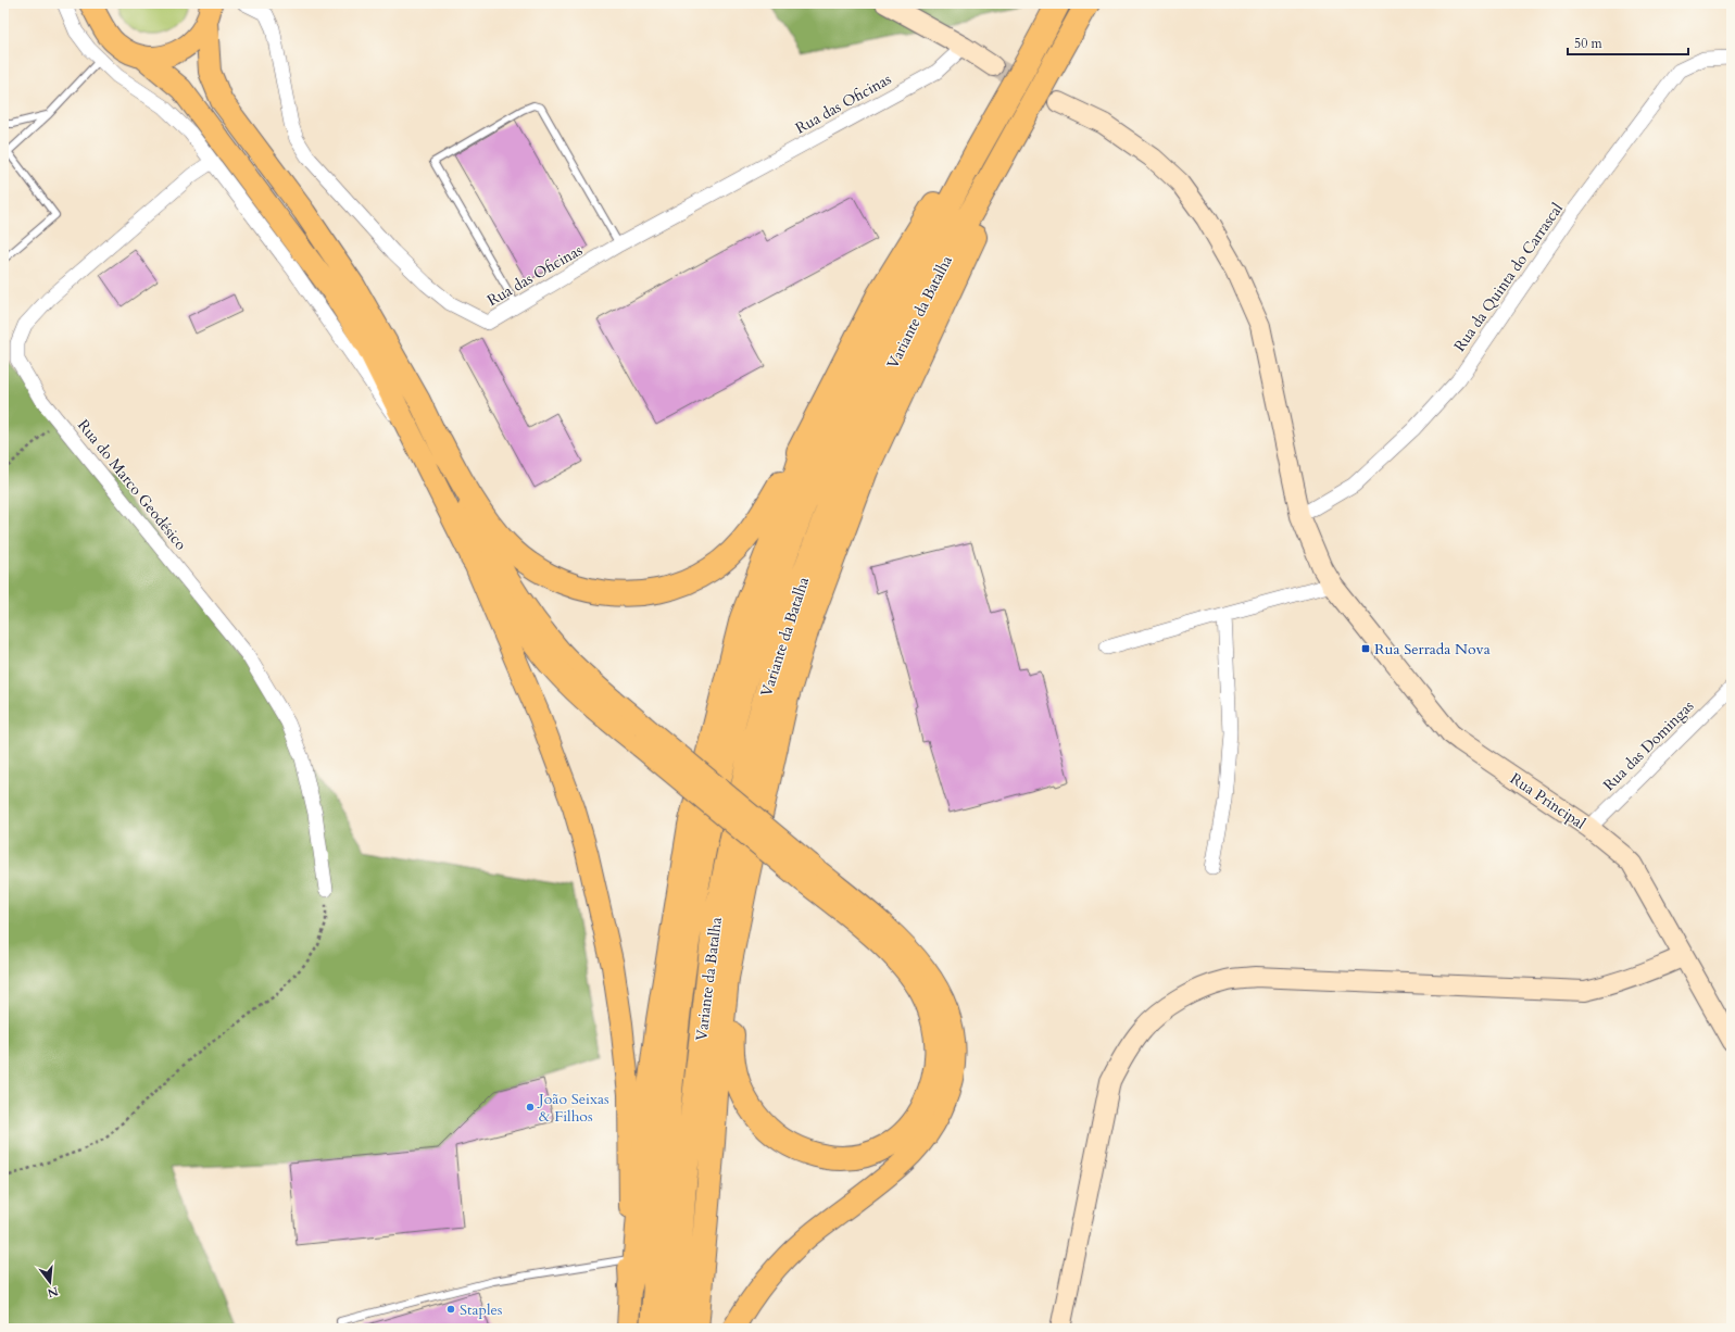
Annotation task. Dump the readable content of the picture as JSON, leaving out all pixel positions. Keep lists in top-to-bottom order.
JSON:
{
  "streets": {
    "highway": ["Variante da Batalha"],
    "street": [
      "Rua das Oficinas",
      "Rua da Quinta do Carrascal",
      "Rua do Marco Geodésico",
      "Rua das Domingas",
      "Rua Principal"
    ]
  },
  "crossings": [
    ["Rua das Domingas", "Rua Principal"]
  ],
  "places": {
    "transit": ["Rua Serrada Nova"],
    "other": ["João Seixas & Filhos", "Staples"]
  },
  "scale_bar": "50 m",
  "north": "bottom"
}
